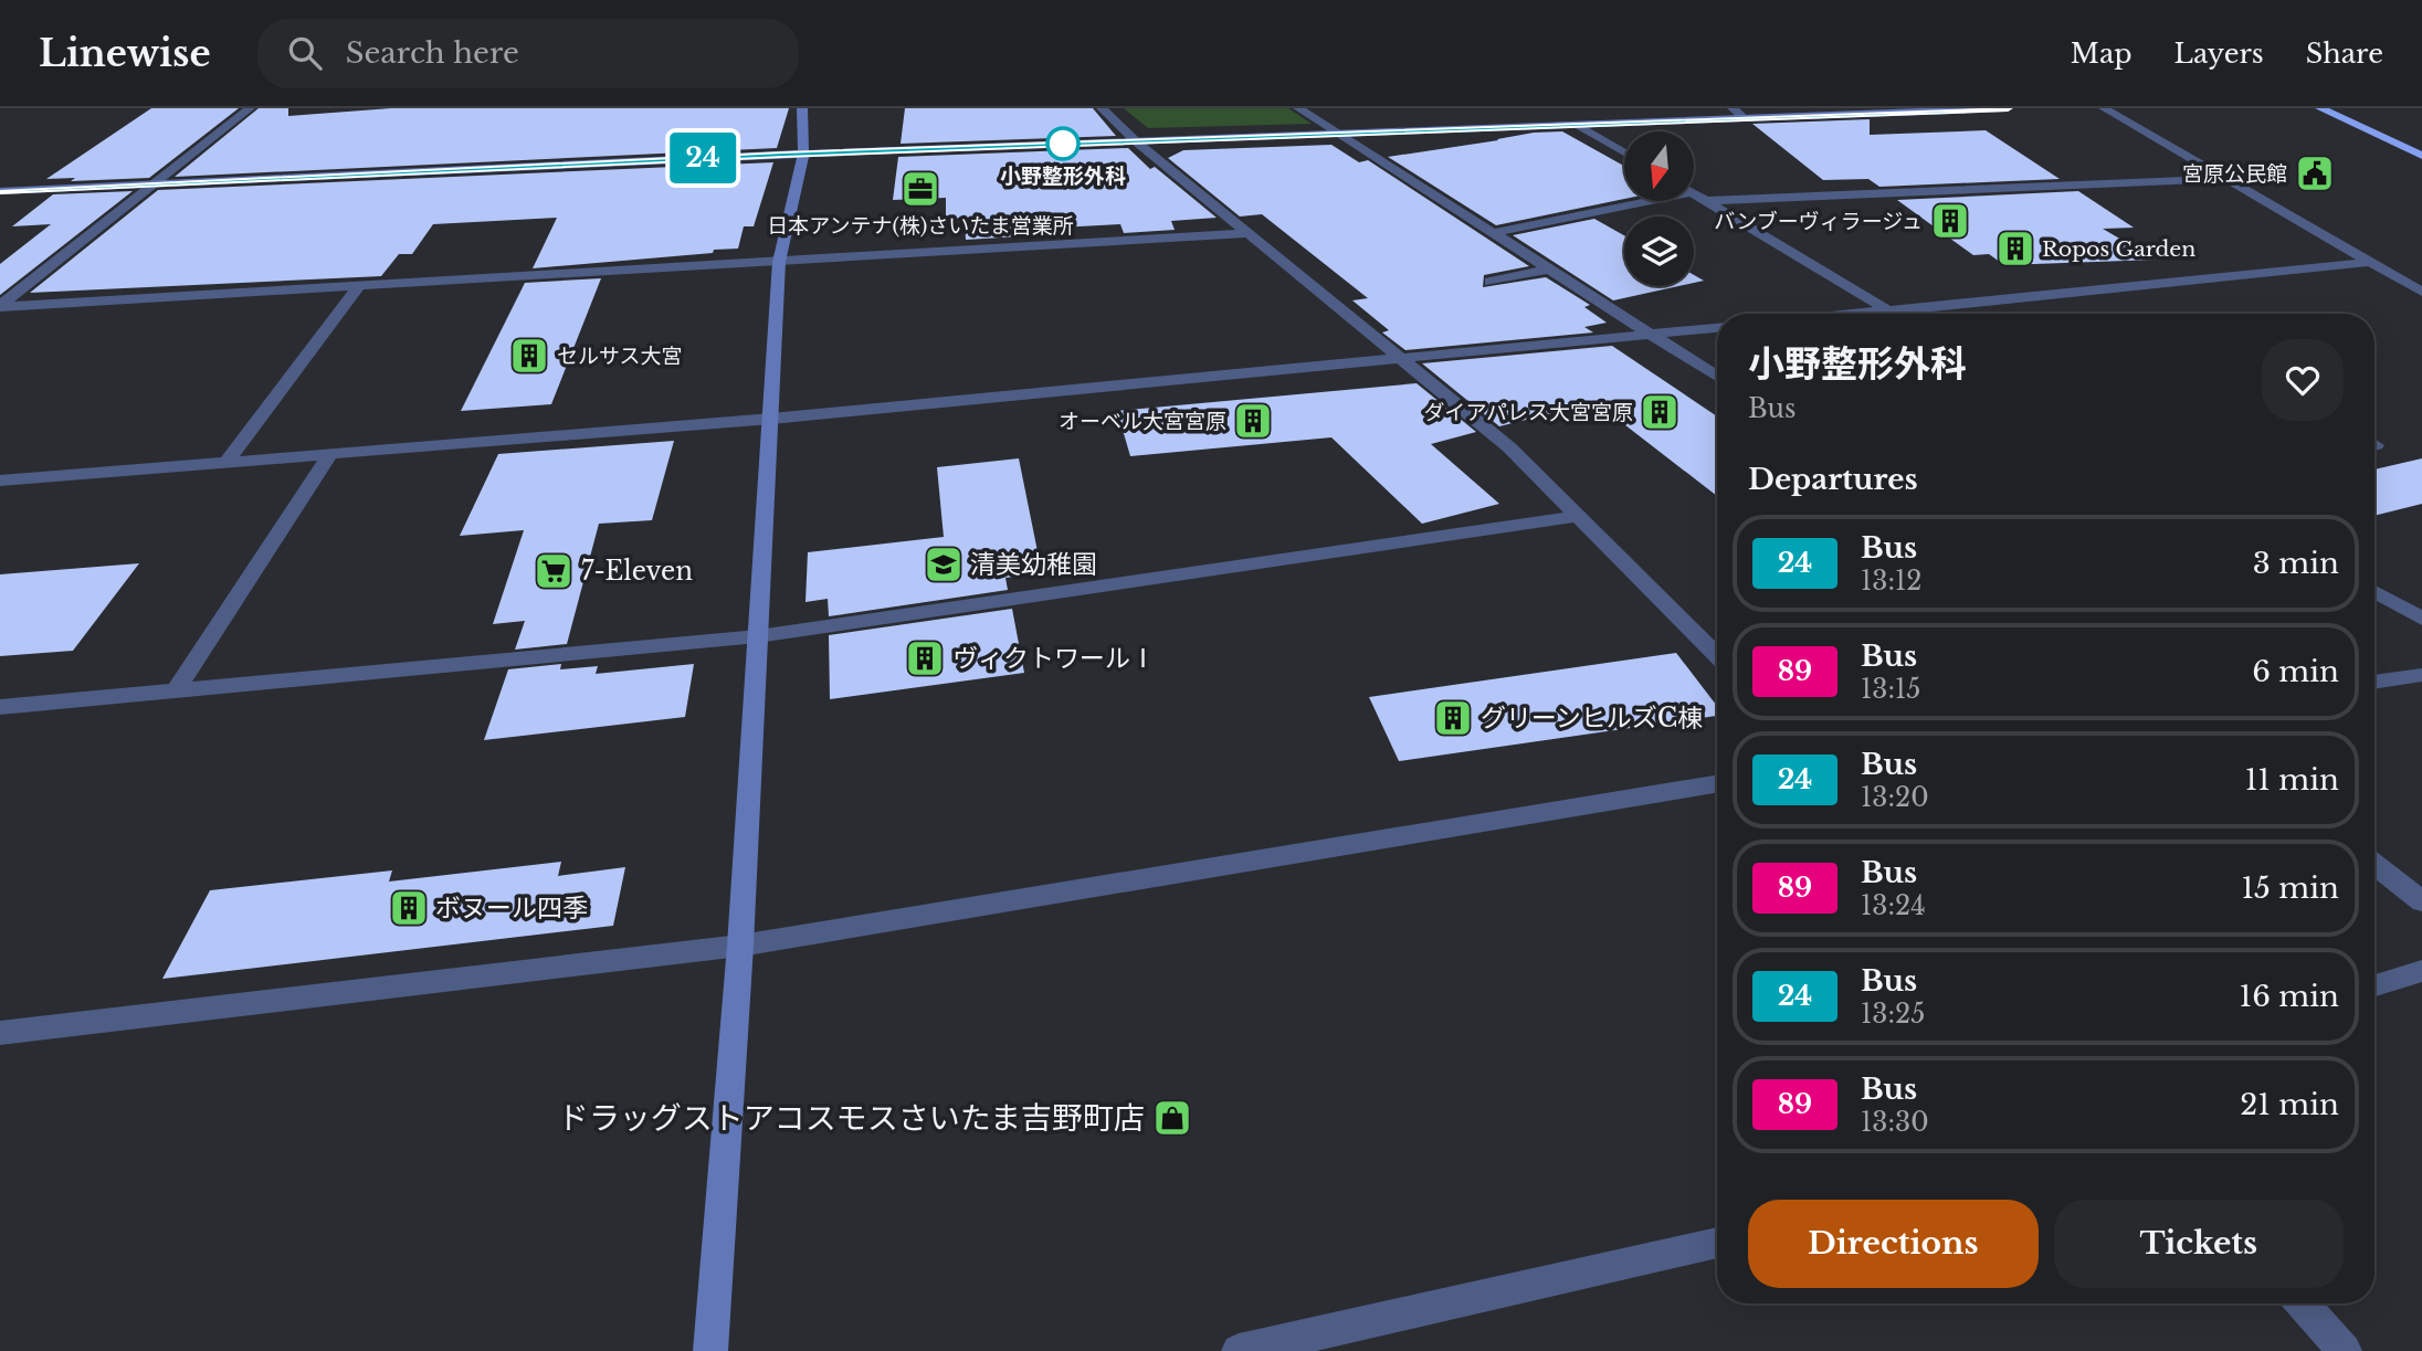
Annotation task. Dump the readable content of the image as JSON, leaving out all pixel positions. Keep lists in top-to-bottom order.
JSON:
{
  "places": {
    "other": ["小野整形外科"],
    "public building": ["宮原公民館"],
    "office": ["日本アンテナ(株)さいたま営業所"],
    "building": [
      "バンブーヴィラージュ",
      "Ropos Garden",
      "セルサス大宮",
      "ダイアパレス大宮宮原",
      "オーベル大宮宮原",
      "ヴィクトワールⅠ",
      "グリーンヒルズC棟",
      "ボヌール四季"
    ],
    "school or university": ["清美幼稚園"],
    "supermarket": ["7-Eleven"],
    "shop": ["ドラッグストアコスモスさいたま吉野町店"]
  },
  "lines": ["bus line 24"],
  "north": "bottom",
  "page": {
    "header": "Linewise",
    "search": "Search here",
    "nav": ["Map", "Layers", "Share"],
    "on_map": "24",
    "heading": [
      ["小野整形外科", "Bus"],
      "Departures"
    ],
    "list": [
      {
        "mark": "24",
        "name": "Bus",
        "note": "13:12",
        "value": "3 min"
      },
      {
        "mark": "89",
        "name": "Bus",
        "note": "13:15",
        "value": "6 min"
      },
      {
        "mark": "24",
        "name": "Bus",
        "note": "13:20",
        "value": "11 min"
      },
      {
        "mark": "89",
        "name": "Bus",
        "note": "13:24",
        "value": "15 min"
      },
      {
        "mark": "24",
        "name": "Bus",
        "note": "13:25",
        "value": "16 min"
      },
      {
        "mark": "89",
        "name": "Bus",
        "note": "13:30",
        "value": "21 min"
      }
    ],
    "buttons": ["Directions", "Tickets"]
  }
}
